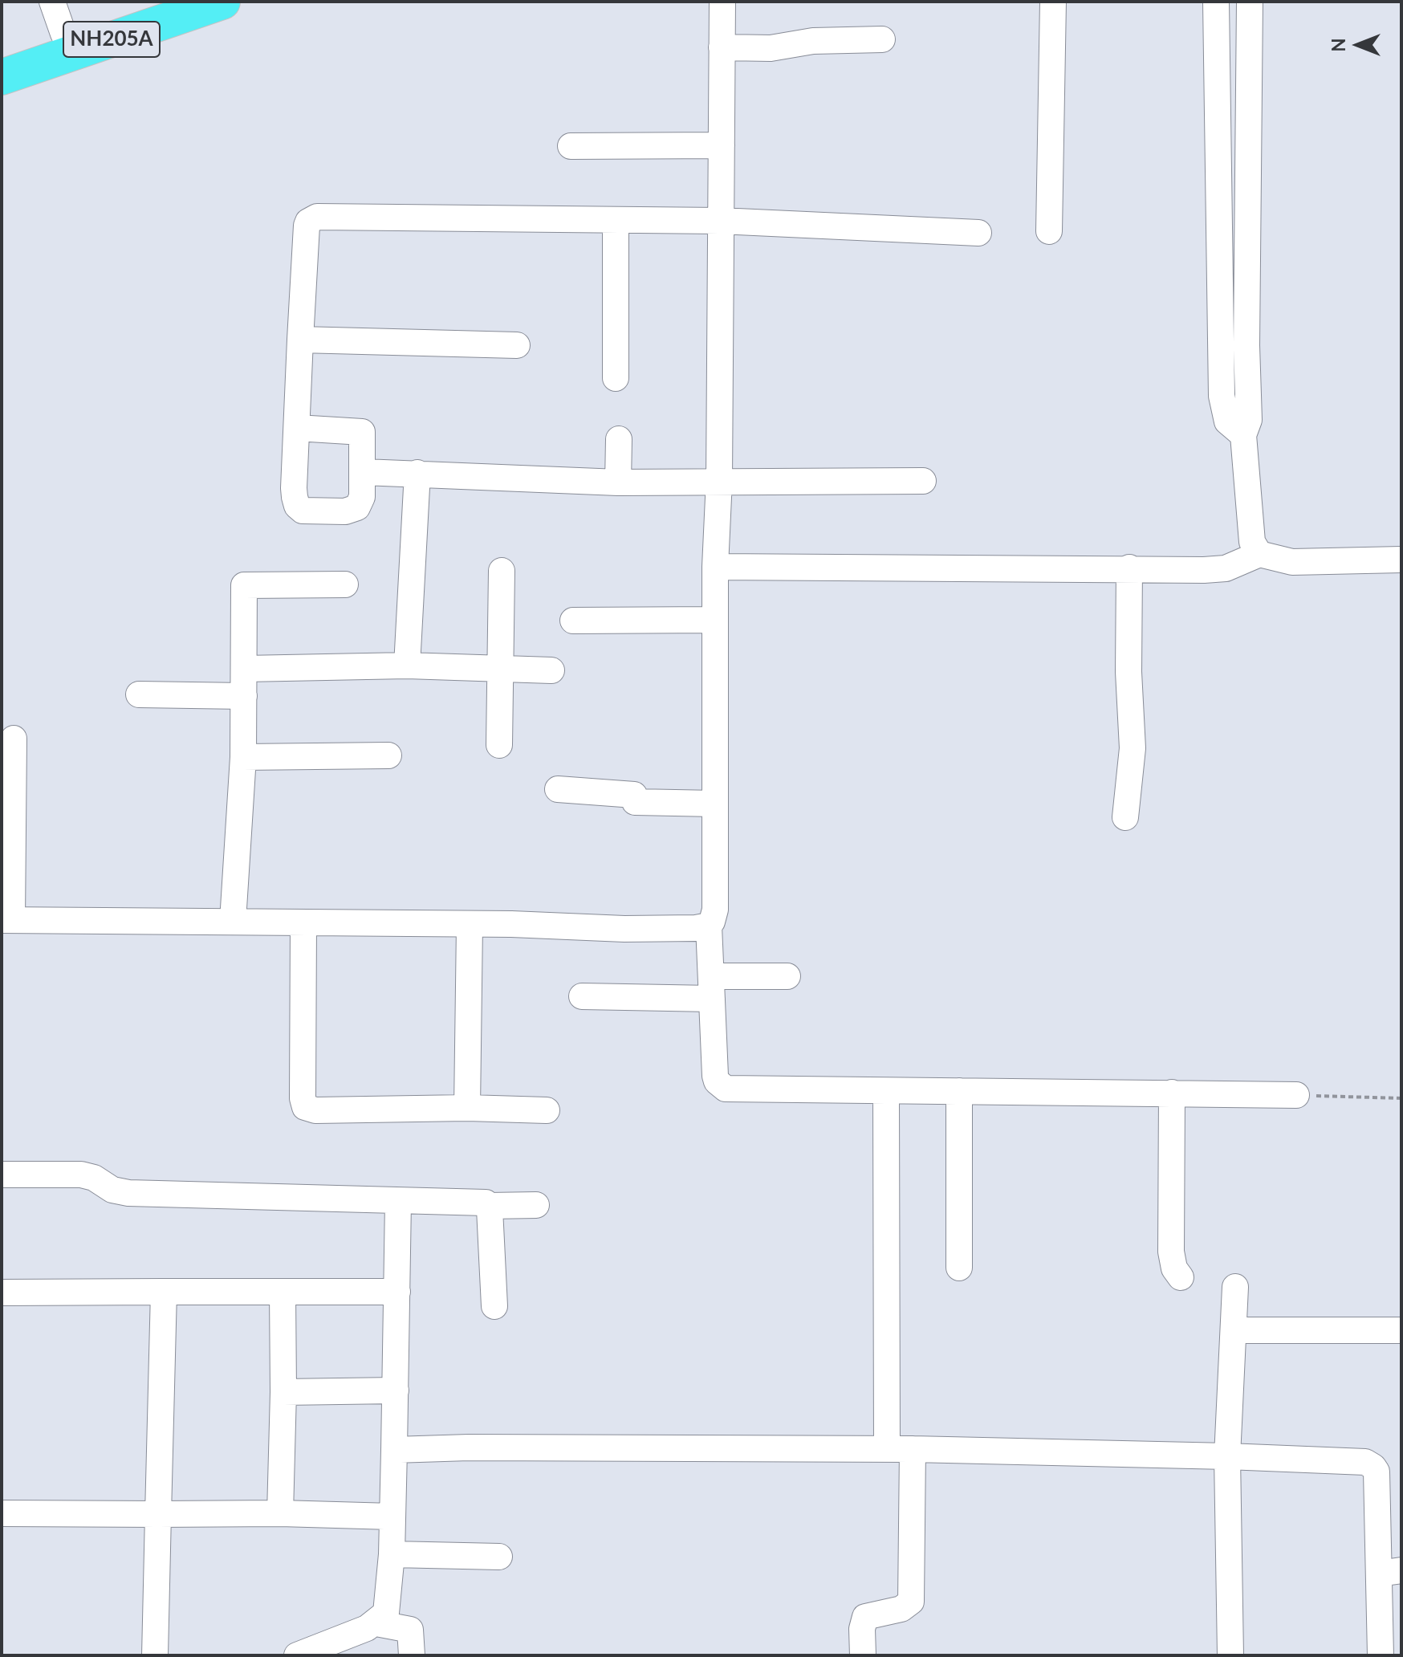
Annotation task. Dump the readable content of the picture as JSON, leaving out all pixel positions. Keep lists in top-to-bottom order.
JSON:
{
  "streets": {
    "highway": ["NH205A"]
  },
  "north": "left"
}
